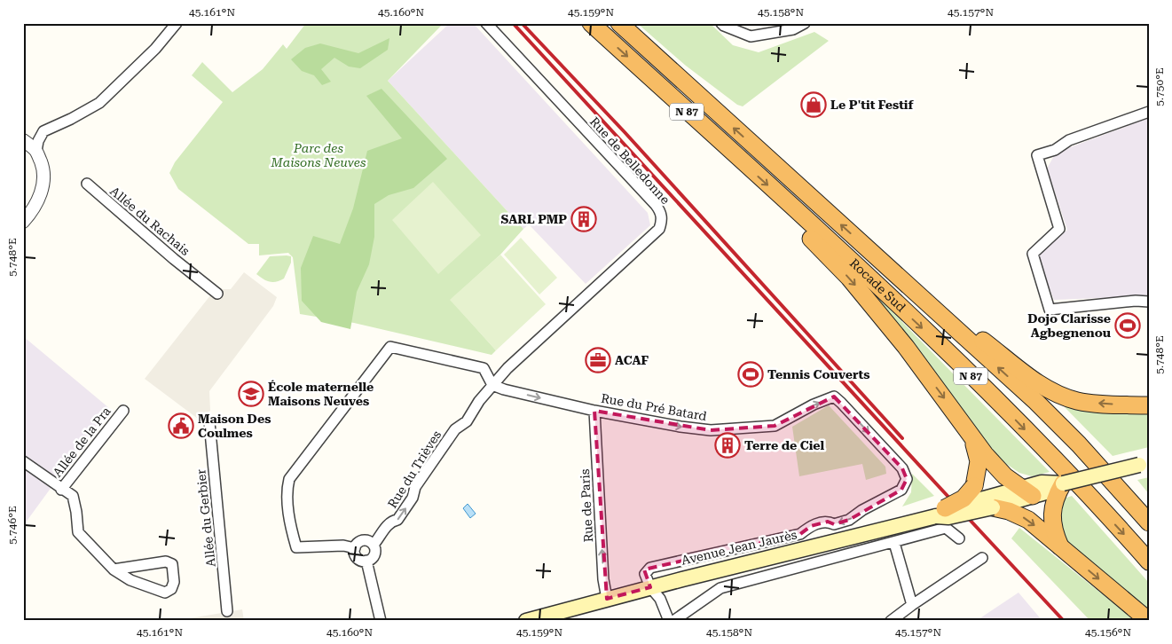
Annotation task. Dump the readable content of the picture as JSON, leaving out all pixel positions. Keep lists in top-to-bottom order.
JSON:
{
  "streets": {
    "highway": ["N 87", "Rocade Sud"],
    "main road": ["Avenue Jean Jaurès"],
    "street": [
      "Rue de Belledonne",
      "Allée du Rachais",
      "Rue du Pré Batard",
      "Allée de la Pra",
      "Rue du Trièves",
      "Rue de Paris",
      "Allée du Gerbier"
    ]
  },
  "crossings": [
    ["Rue de Belledonne", "Rue du Pré Batard"],
    ["Rue de Belledonne", "Rue du Trièves"],
    ["Rue du Pré Batard", "Rue du Trièves"],
    ["Rue du Pré Batard", "Rue de Paris"],
    ["Rue du Pré Batard", "Avenue Jean Jaurès"],
    ["Rue de Paris", "Avenue Jean Jaurès"]
  ],
  "one_way": ["Rue du Pré Batard", "Rue du Trièves", "Rue de Paris"],
  "parks": ["Parc des Maisons Neuves"],
  "places": {
    "shop": ["Le P'tit Festif"],
    "building": ["SARL PMP", "Terre de Ciel"],
    "sports": ["Dojo Clarisse Agbegnenou", "Tennis Couverts"],
    "office": ["ACAF"],
    "school or university": ["École maternelle Maisons Neuves"],
    "public building": ["Maison Des Coulmes"]
  },
  "coordinates": [
    "45.161°N",
    "45.160°N",
    "45.159°N",
    "45.158°N",
    "45.157°N",
    "5.750°E",
    "5.748°E",
    "5.746°E",
    "45.156°N"
  ]
}
